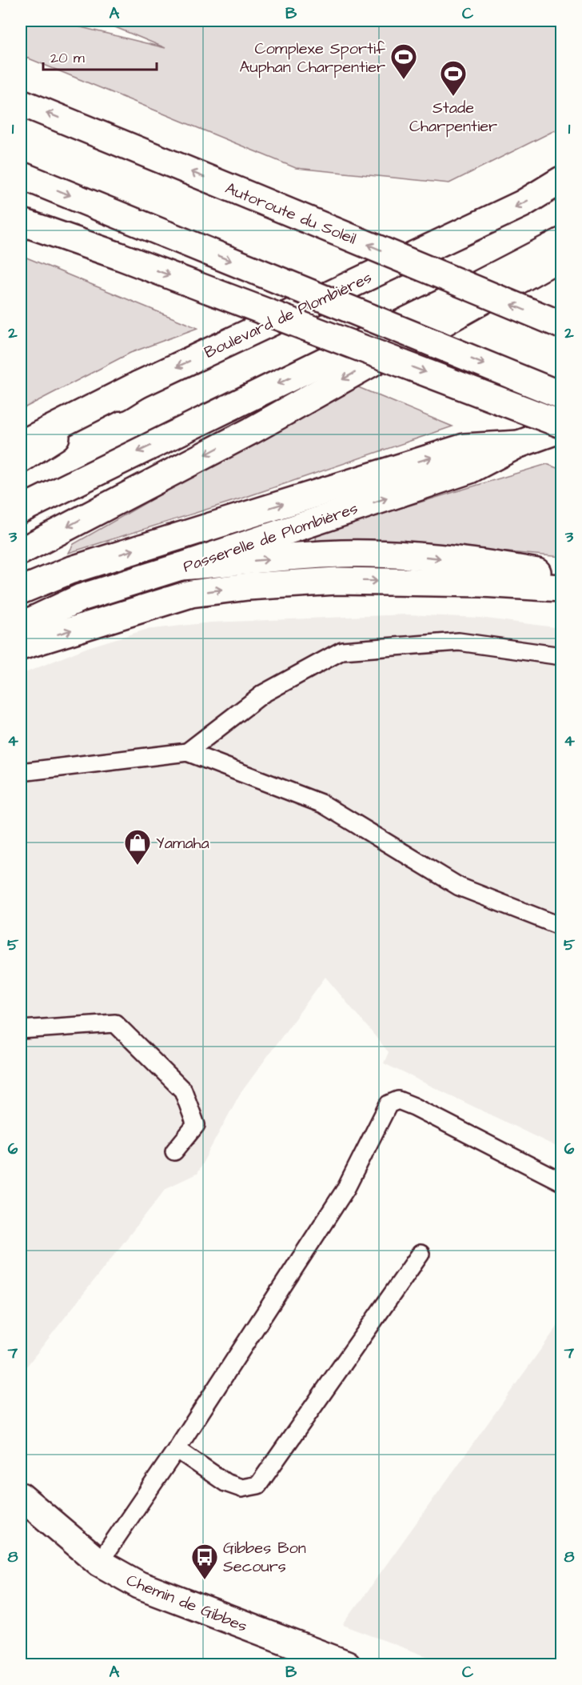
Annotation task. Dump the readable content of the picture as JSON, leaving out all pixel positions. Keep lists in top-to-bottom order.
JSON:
{
  "streets": {
    "main road": [
      "Autoroute du Soleil",
      "Boulevard de Plombières",
      "Passerelle de Plombières",
      "Chemin de Gibbes"
    ]
  },
  "places": {
    "sports": ["Complexe Sportif Auphan Charpentier", "Stade Charpentier"],
    "shop": ["Yamaha"],
    "bus stop": ["Gibbes Bon Secours"]
  },
  "scale_bar": "20 m",
  "grid": {
    "columns": ["A", "B", "C"],
    "rows": [
      "1",
      "2",
      "3",
      "4",
      "5",
      "6",
      "7",
      "8"
    ]
  }
}
